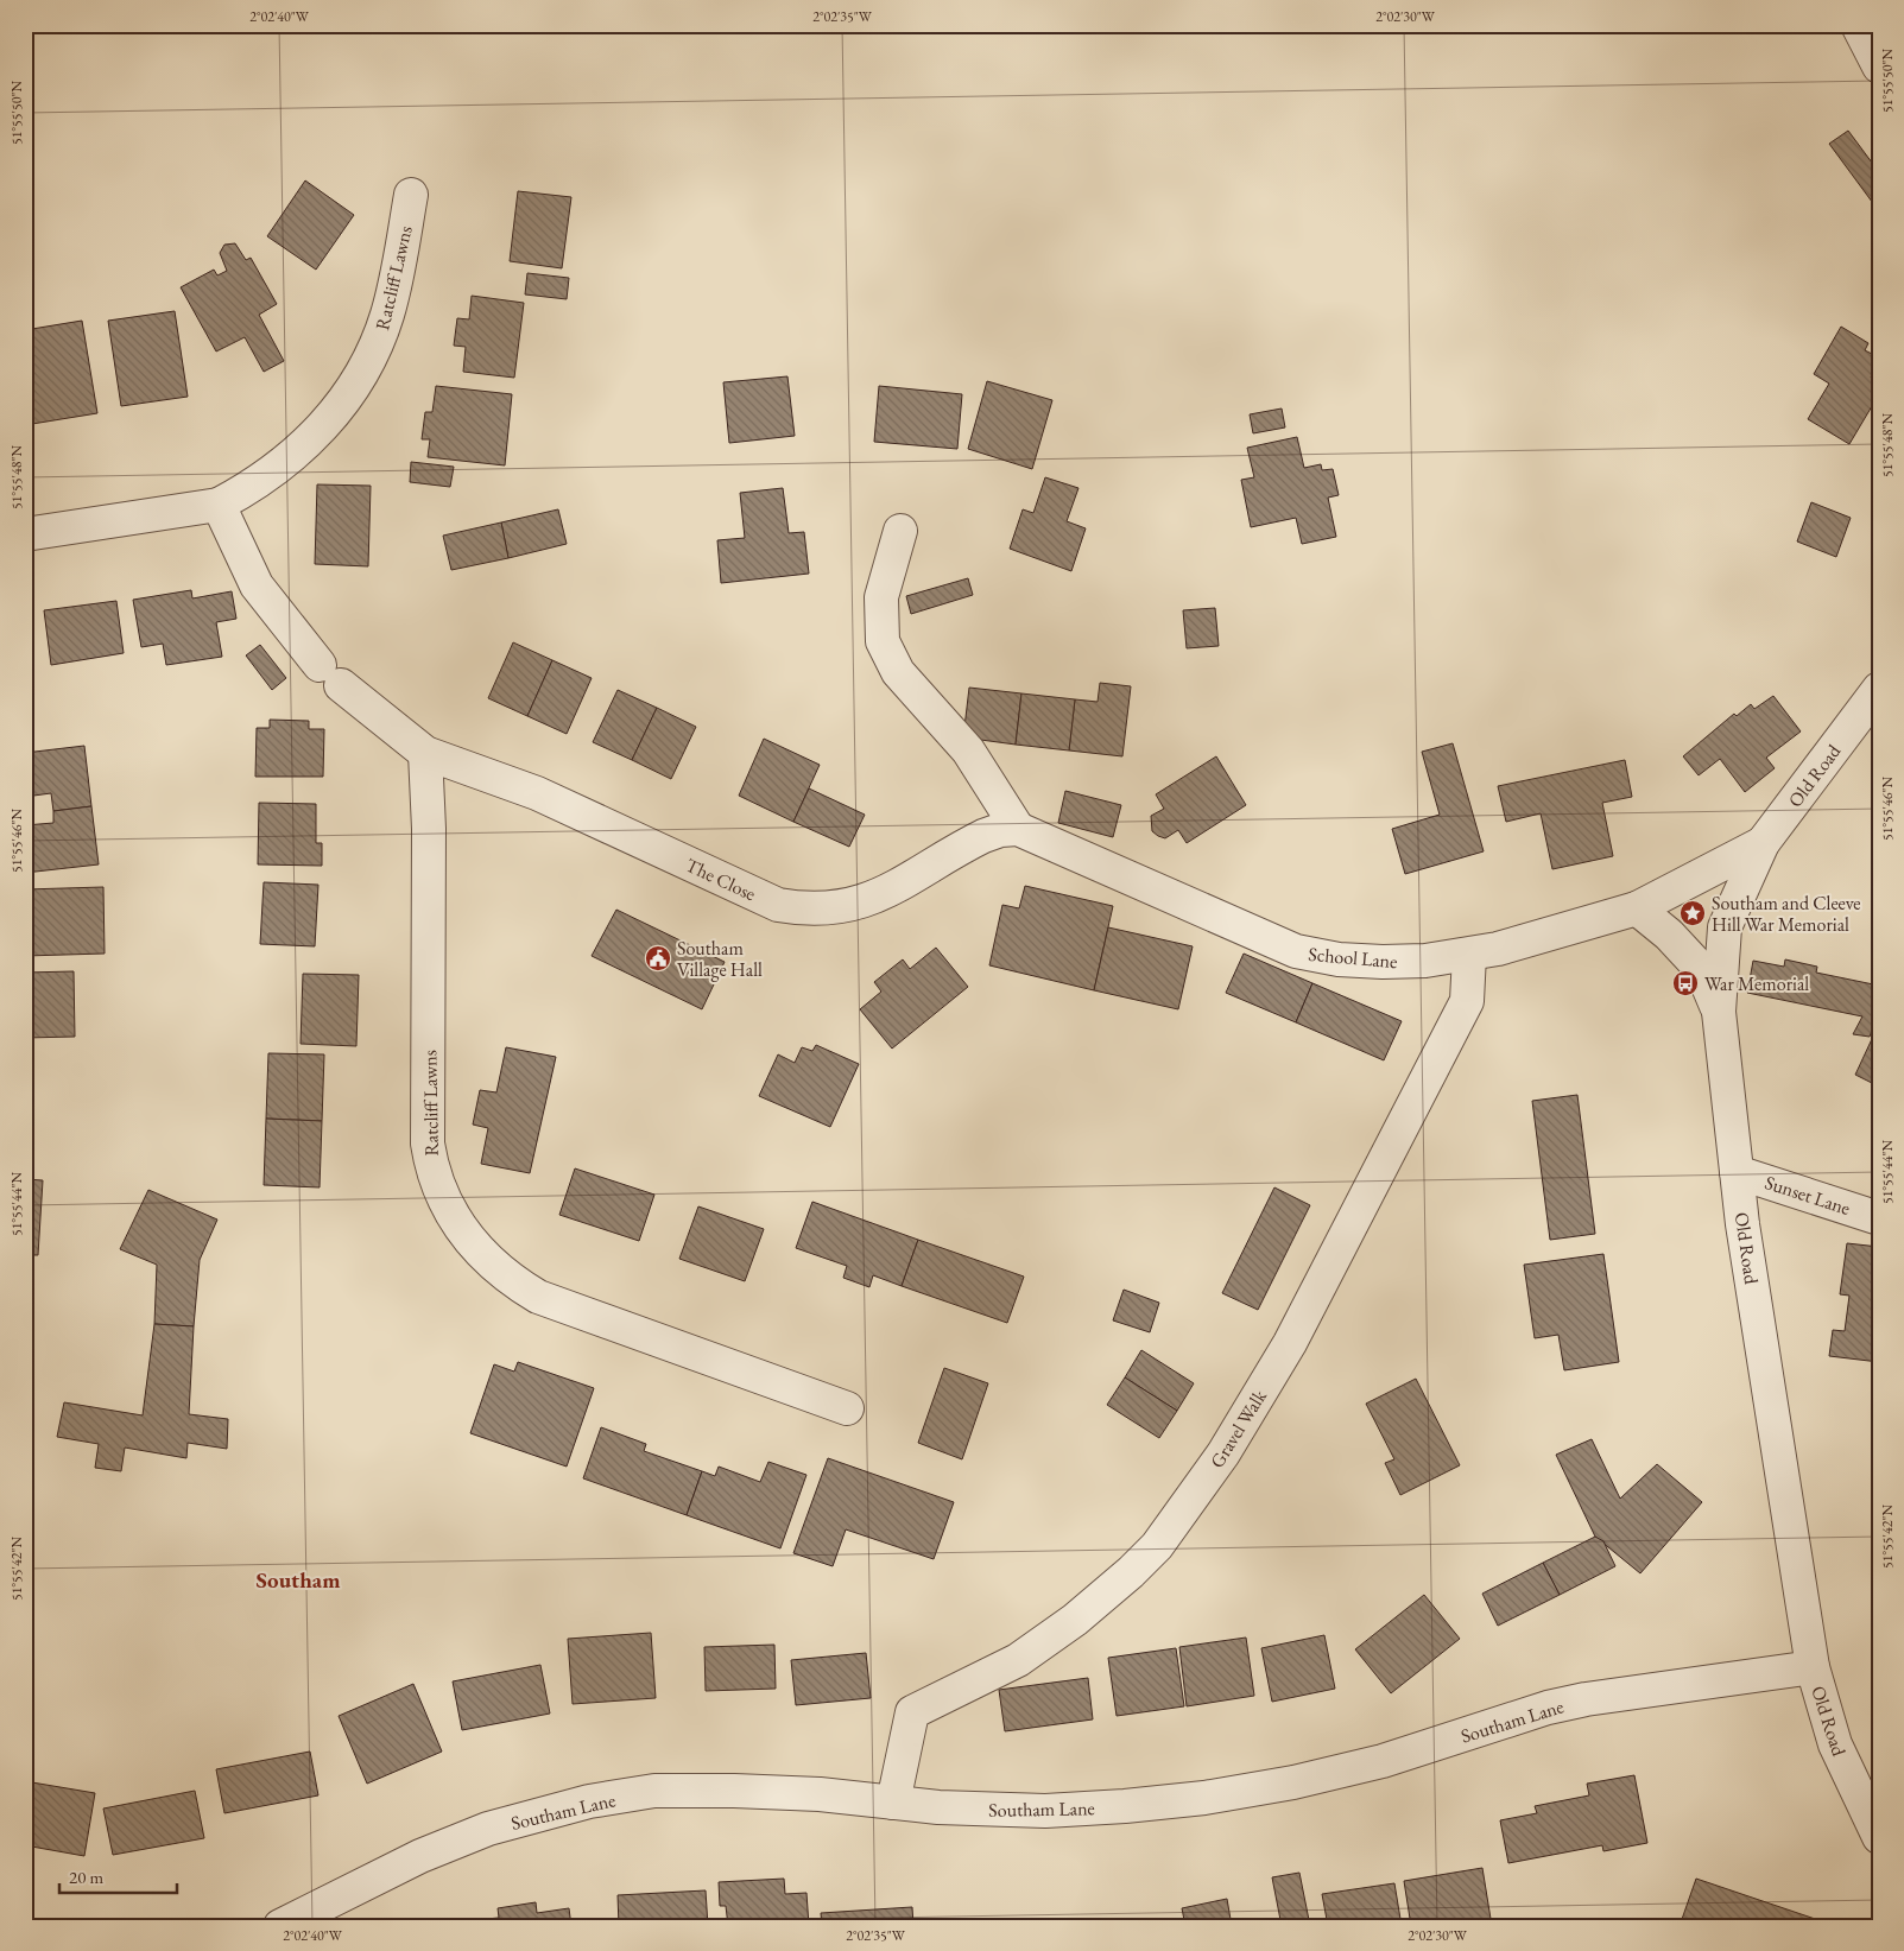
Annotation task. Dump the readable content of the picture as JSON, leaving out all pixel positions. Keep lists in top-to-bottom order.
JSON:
{
  "streets": {
    "street": [
      "Ratcliff Lawns",
      "Old Road",
      "The Close",
      "School Lane",
      "Sunset Lane",
      "Gravel Walk",
      "Southam Lane"
    ]
  },
  "crossings": [
    ["Ratcliff Lawns", "The Close"],
    ["Old Road", "School Lane"],
    ["Old Road", "Sunset Lane"],
    ["Old Road", "Southam Lane"],
    ["The Close", "School Lane"],
    ["School Lane", "Gravel Walk"],
    ["Gravel Walk", "Southam Lane"]
  ],
  "districts": ["Southam"],
  "places": {
    "place": ["Southam and Cleeve Hill War Memorial"],
    "public building": ["Southam Village Hall"],
    "bus stop": ["War Memorial"]
  },
  "scale_bar": "20 m",
  "coordinates": [
    "2°02'40\"W",
    "2°02'35\"W",
    "2°02'30\"W",
    "51°55'50\"N",
    "51°55'48\"N",
    "51°55'46\"N",
    "51°55'44\"N",
    "51°55'42\"N"
  ]
}
